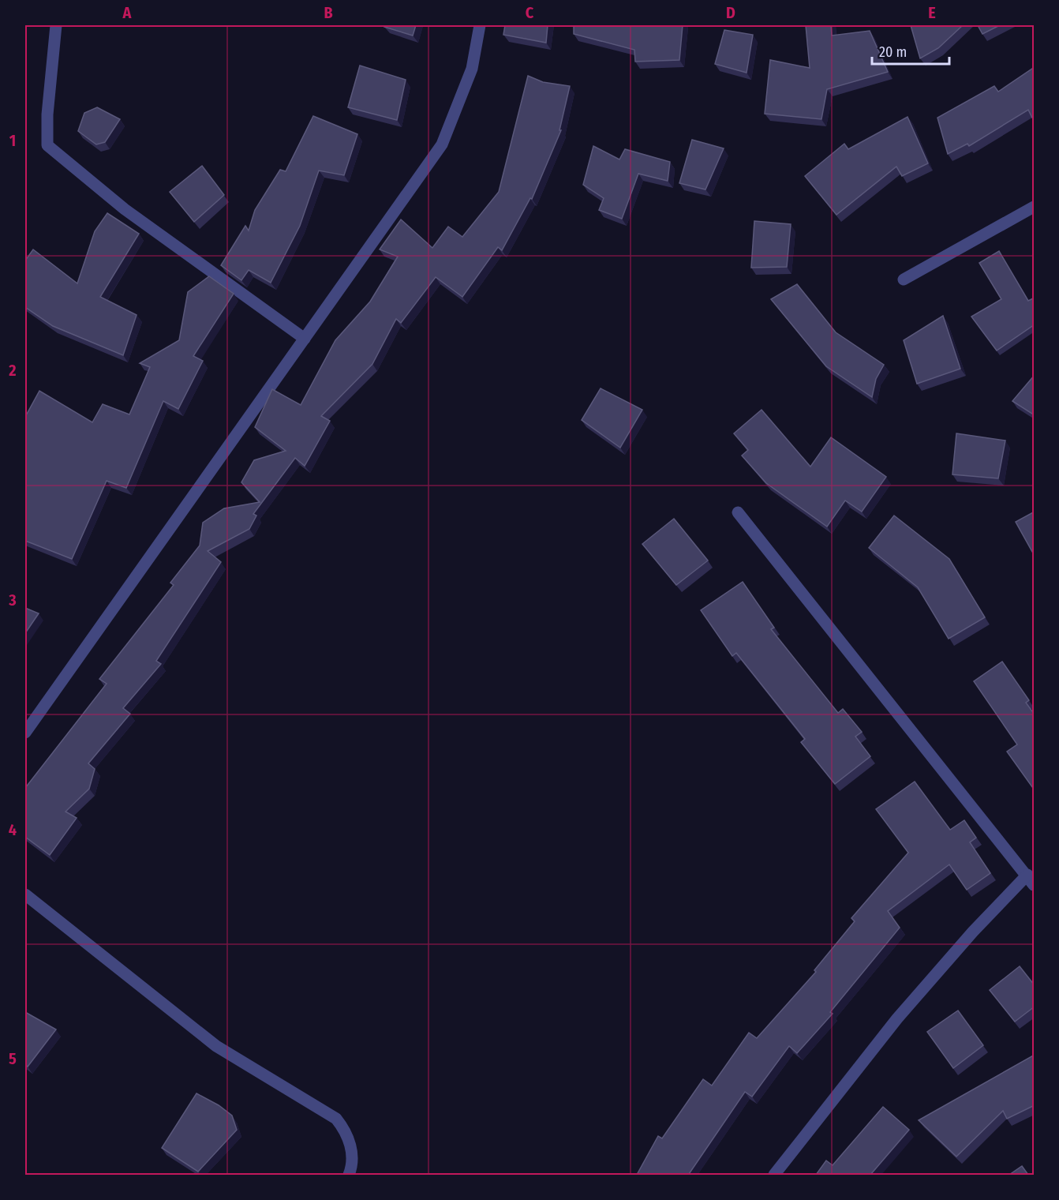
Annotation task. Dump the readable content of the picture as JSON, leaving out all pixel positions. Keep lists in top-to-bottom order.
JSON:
{
  "scale_bar": "20 m",
  "grid": {
    "columns": [
      "A",
      "B",
      "C",
      "D",
      "E"
    ],
    "rows": [
      "1",
      "2",
      "3",
      "4",
      "5"
    ]
  }
}
